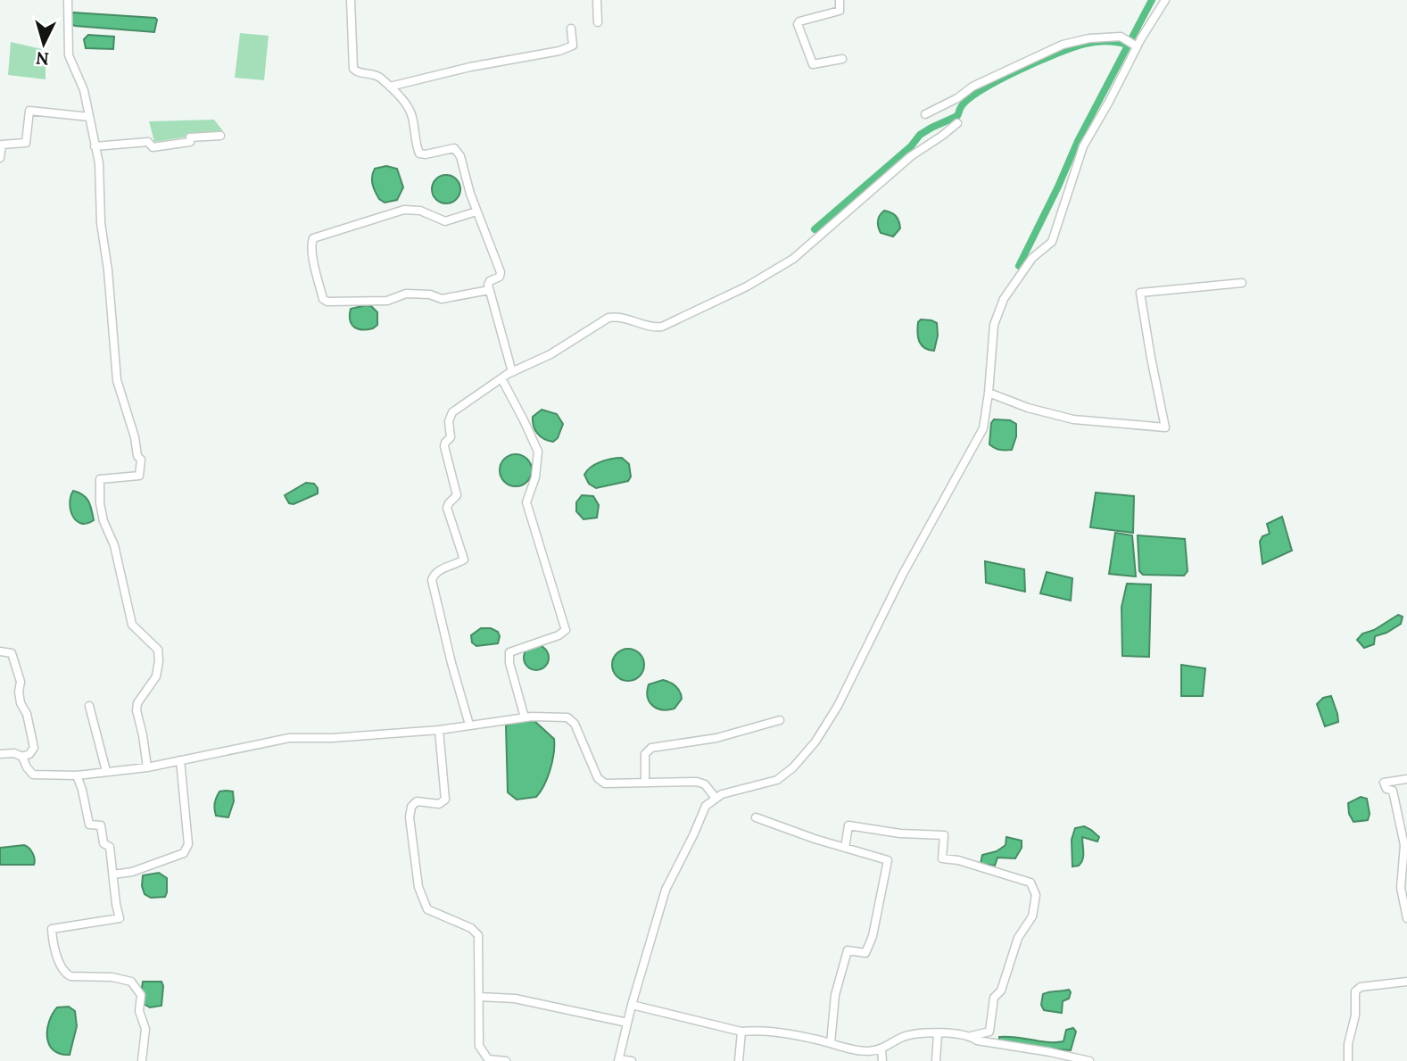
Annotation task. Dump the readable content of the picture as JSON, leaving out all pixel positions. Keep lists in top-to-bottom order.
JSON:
{
  "north": "bottom"
}
